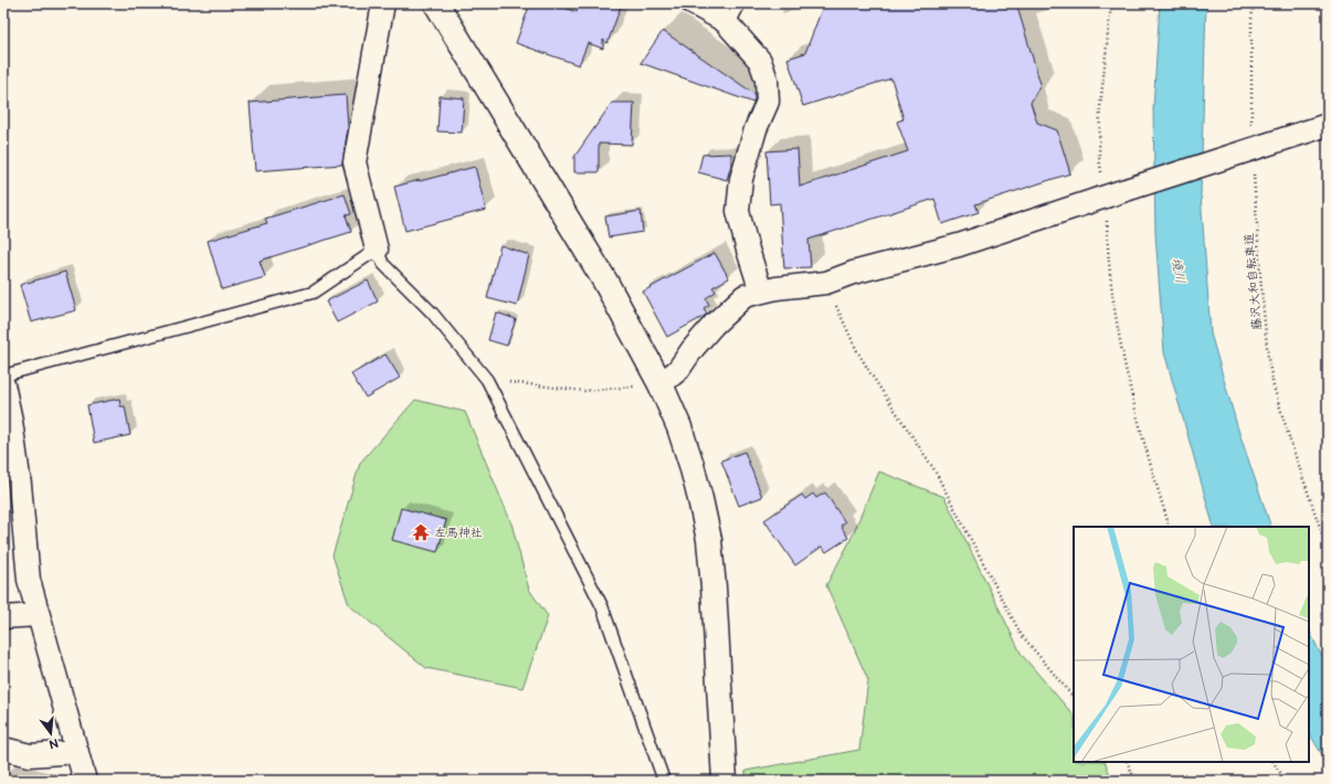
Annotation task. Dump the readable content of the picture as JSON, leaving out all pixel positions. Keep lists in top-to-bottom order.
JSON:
{
  "streets": {
    "path": ["藤沢大和自転車道"]
  },
  "water": ["境川"],
  "places": {
    "temple": ["左馬神社"]
  },
  "north": "bottom"
}
